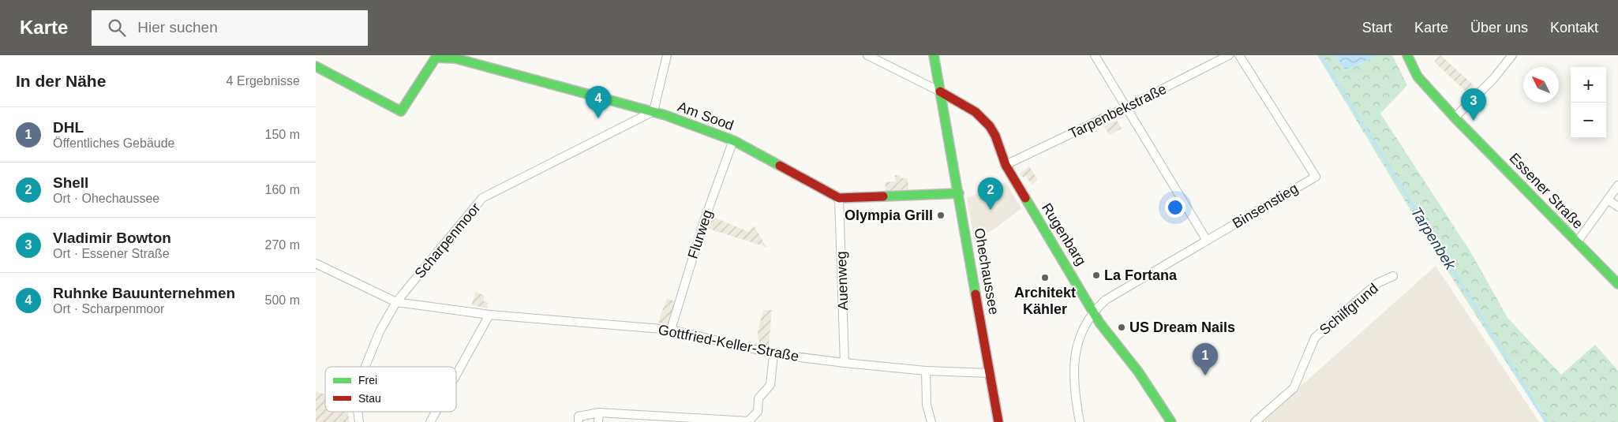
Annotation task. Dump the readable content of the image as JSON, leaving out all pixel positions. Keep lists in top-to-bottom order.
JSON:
{
  "streets": {
    "street": [
      "Tarpenbekstraße",
      "Am Sood",
      "Essener Straße",
      "Binsenstieg",
      "Flurweg",
      "Rugenbarg",
      "Scharpenmoor",
      "Ohechaussee",
      "Auenweg",
      "Schilfgrund",
      "Gottfried-Keller-Straße"
    ]
  },
  "crossings": [
    ["Tarpenbekstraße", "Rugenbarg"],
    ["Am Sood", "Flurweg"],
    ["Am Sood", "Scharpenmoor"],
    ["Am Sood", "Auenweg"],
    ["Binsenstieg", "Rugenbarg"],
    ["Flurweg", "Gottfried-Keller-Straße"],
    ["Rugenbarg", "Ohechaussee"],
    ["Scharpenmoor", "Gottfried-Keller-Straße"],
    ["Ohechaussee", "Gottfried-Keller-Straße"],
    ["Auenweg", "Gottfried-Keller-Straße"]
  ],
  "water": ["Tarpenbek"],
  "places": [
    "Olympia Grill",
    "La Fortana",
    "Architekt Kähler",
    "US Dream Nails"
  ],
  "legend": ["Frei", "Stau"],
  "north": "top left",
  "page": {
    "header": "Karte",
    "search": "Hier suchen",
    "nav": [
      "Start",
      "Karte",
      "Über uns",
      "Kontakt"
    ],
    "heading": ["In der Nähe", "4 Ergebnisse"],
    "map_buttons": ["+", "−"],
    "pins": [
      "4",
      "3",
      "2",
      "1"
    ],
    "list": [
      {
        "mark": "1",
        "name": "DHL",
        "note": "Öffentliches Gebäude",
        "value": "150 m"
      },
      {
        "mark": "2",
        "name": "Shell",
        "note": "Ort · Ohechaussee",
        "value": "160 m"
      },
      {
        "mark": "3",
        "name": "Vladimir Bowton",
        "note": "Ort · Essener Straße",
        "value": "270 m"
      },
      {
        "mark": "4",
        "name": "Ruhnke Bauunternehmen",
        "note": "Ort · Scharpenmoor",
        "value": "500 m"
      }
    ]
  }
}
